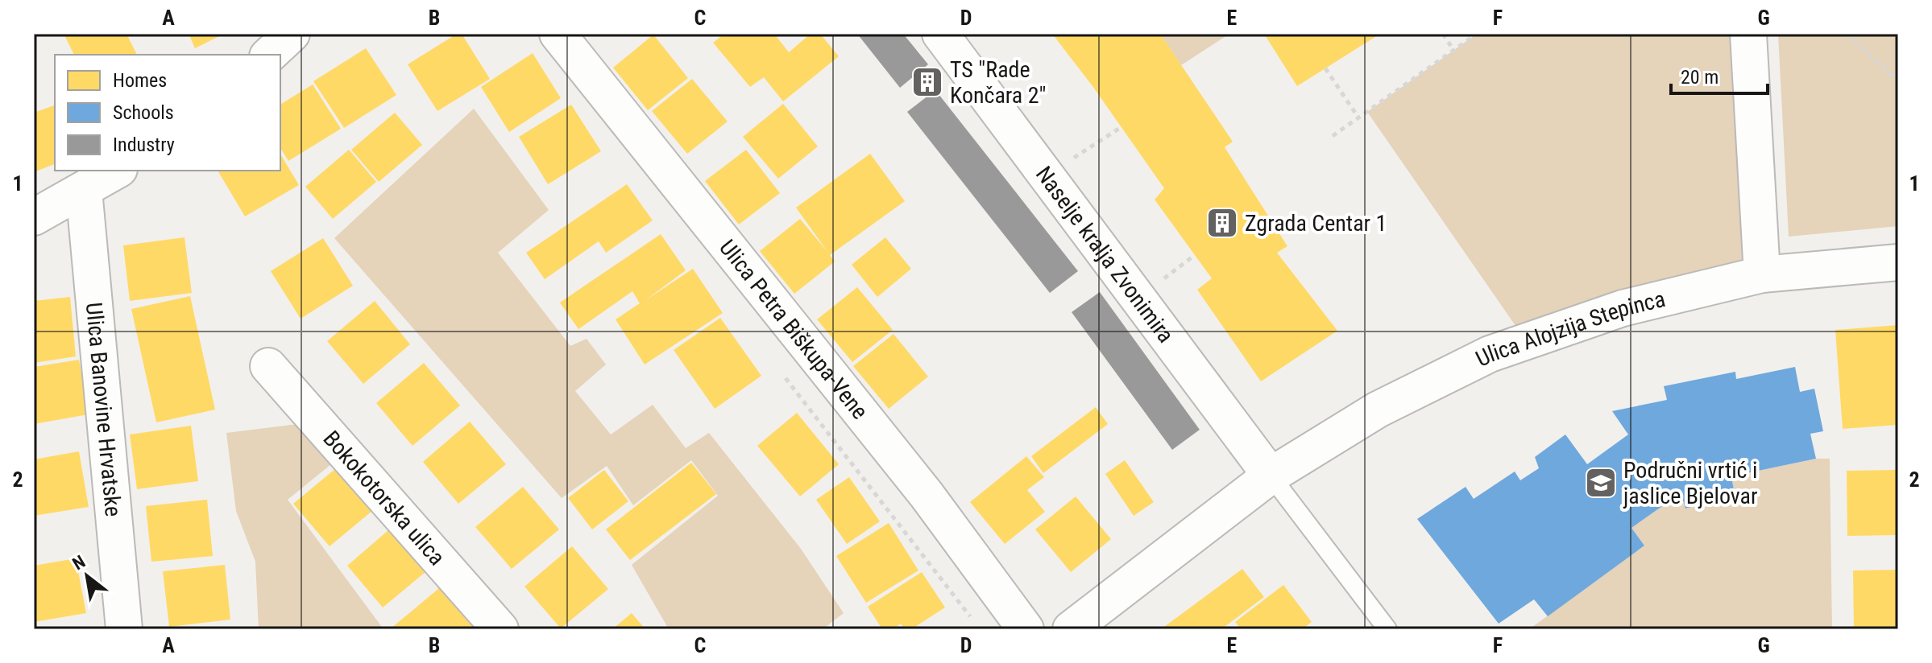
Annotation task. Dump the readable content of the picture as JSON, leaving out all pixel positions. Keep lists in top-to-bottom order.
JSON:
{
  "streets": {
    "street": [
      "Naselje kralja Zvonimira",
      "Ulica Petra Biškupa-Vene",
      "Ulica Alojzija Stepinca",
      "Ulica Banovine Hrvatske",
      "Bokokotorska ulica"
    ]
  },
  "crossings": [
    ["Naselje kralja Zvonimira", "Ulica Alojzija Stepinca"]
  ],
  "places": {
    "building": ["TS \"Rade Končara 2\"", "Zgrada Centar 1"],
    "school or university": ["Područni vrtić i jaslice Bjelovar"]
  },
  "legend": ["Homes", "Schools", "Industry"],
  "scale_bar": "20 m",
  "north": "top left",
  "grid": {
    "columns": [
      "A",
      "B",
      "C",
      "D",
      "E",
      "F",
      "G"
    ],
    "rows": ["1", "2"]
  }
}
